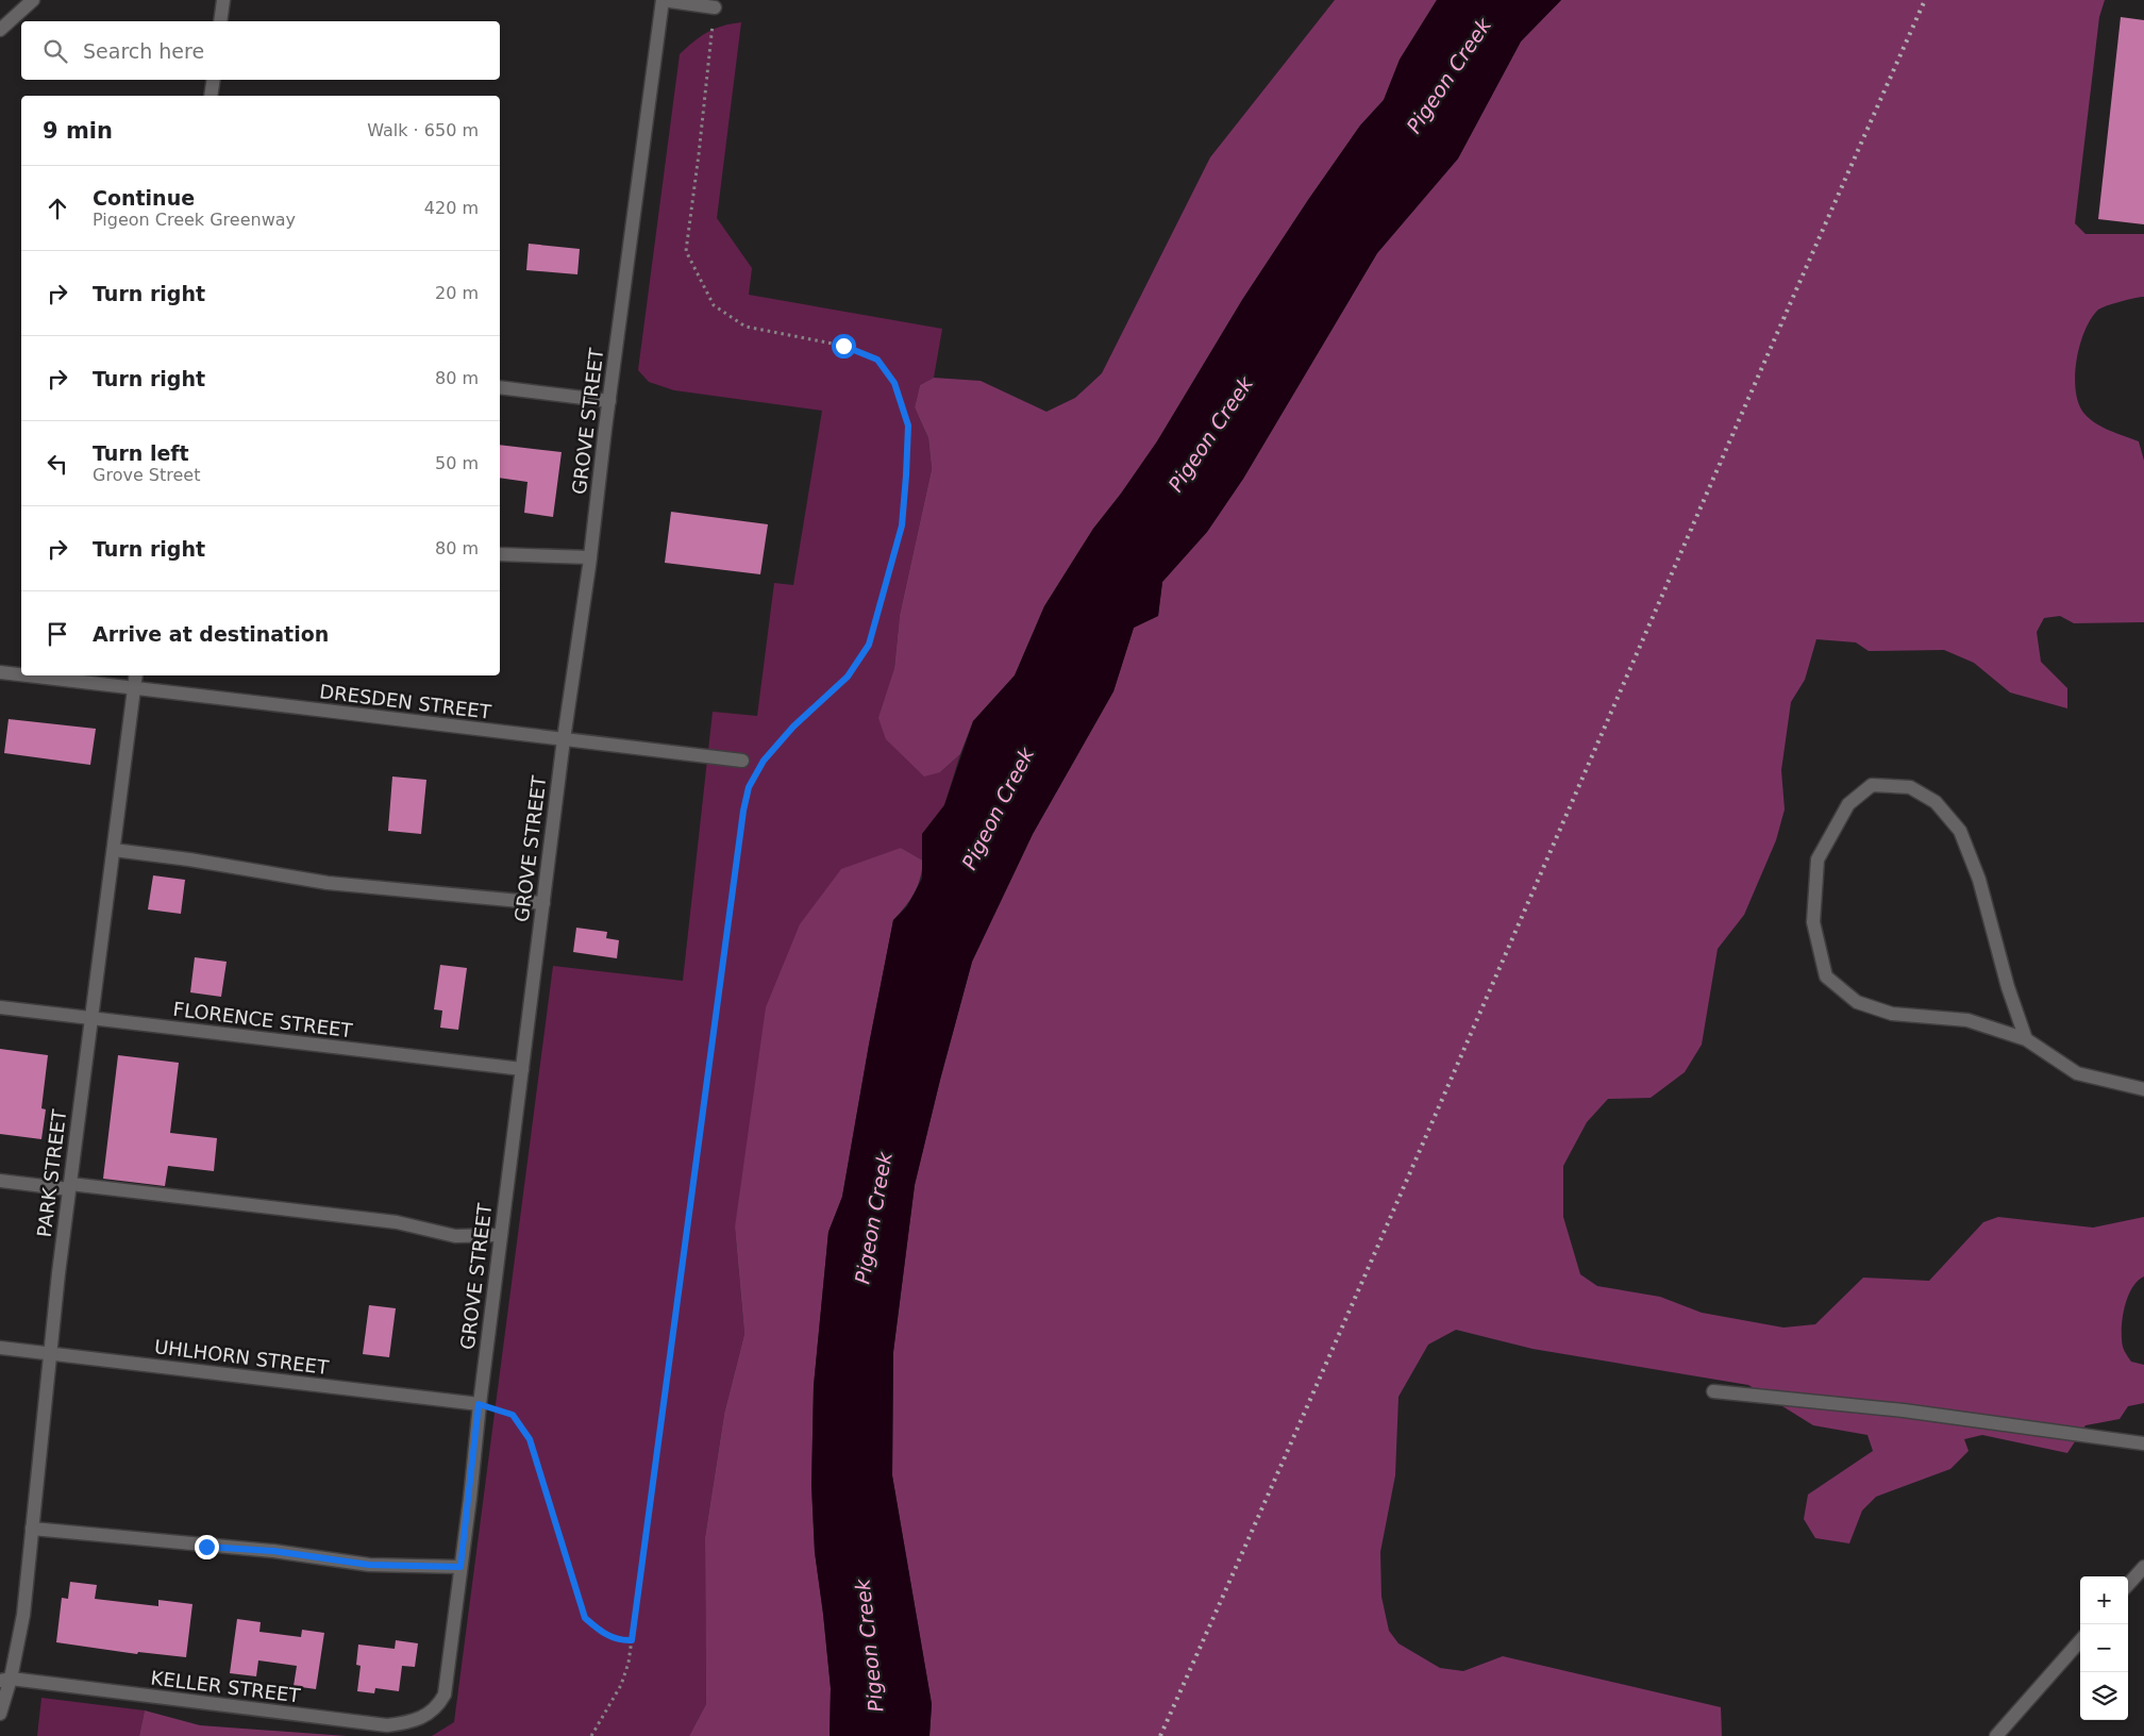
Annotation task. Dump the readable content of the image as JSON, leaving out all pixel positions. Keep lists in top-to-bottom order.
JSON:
{
  "streets": {
    "street": [
      "GROVE STREET",
      "DRESDEN STREET",
      "FLORENCE STREET",
      "PARK STREET",
      "UHLHORN STREET",
      "KELLER STREET"
    ]
  },
  "crossings": [
    ["GROVE STREET", "DRESDEN STREET"],
    ["GROVE STREET", "FLORENCE STREET"],
    ["GROVE STREET", "UHLHORN STREET"],
    ["GROVE STREET", "KELLER STREET"],
    ["DRESDEN STREET", "PARK STREET"],
    ["FLORENCE STREET", "PARK STREET"],
    ["PARK STREET", "UHLHORN STREET"],
    ["PARK STREET", "KELLER STREET"]
  ],
  "water": ["Pigeon Creek"],
  "page": {
    "search": "Search here",
    "heading": ["9 min", "Walk · 650 m"],
    "list": [
      ["Continue", "Pigeon Creek Greenway", "420 m"],
      ["Turn right", "20 m"],
      ["Turn right", "80 m"],
      ["Turn left", "Grove Street", "50 m"],
      ["Turn right", "80 m"],
      "Arrive at destination"
    ],
    "map_buttons": ["+", "−"]
  }
}
